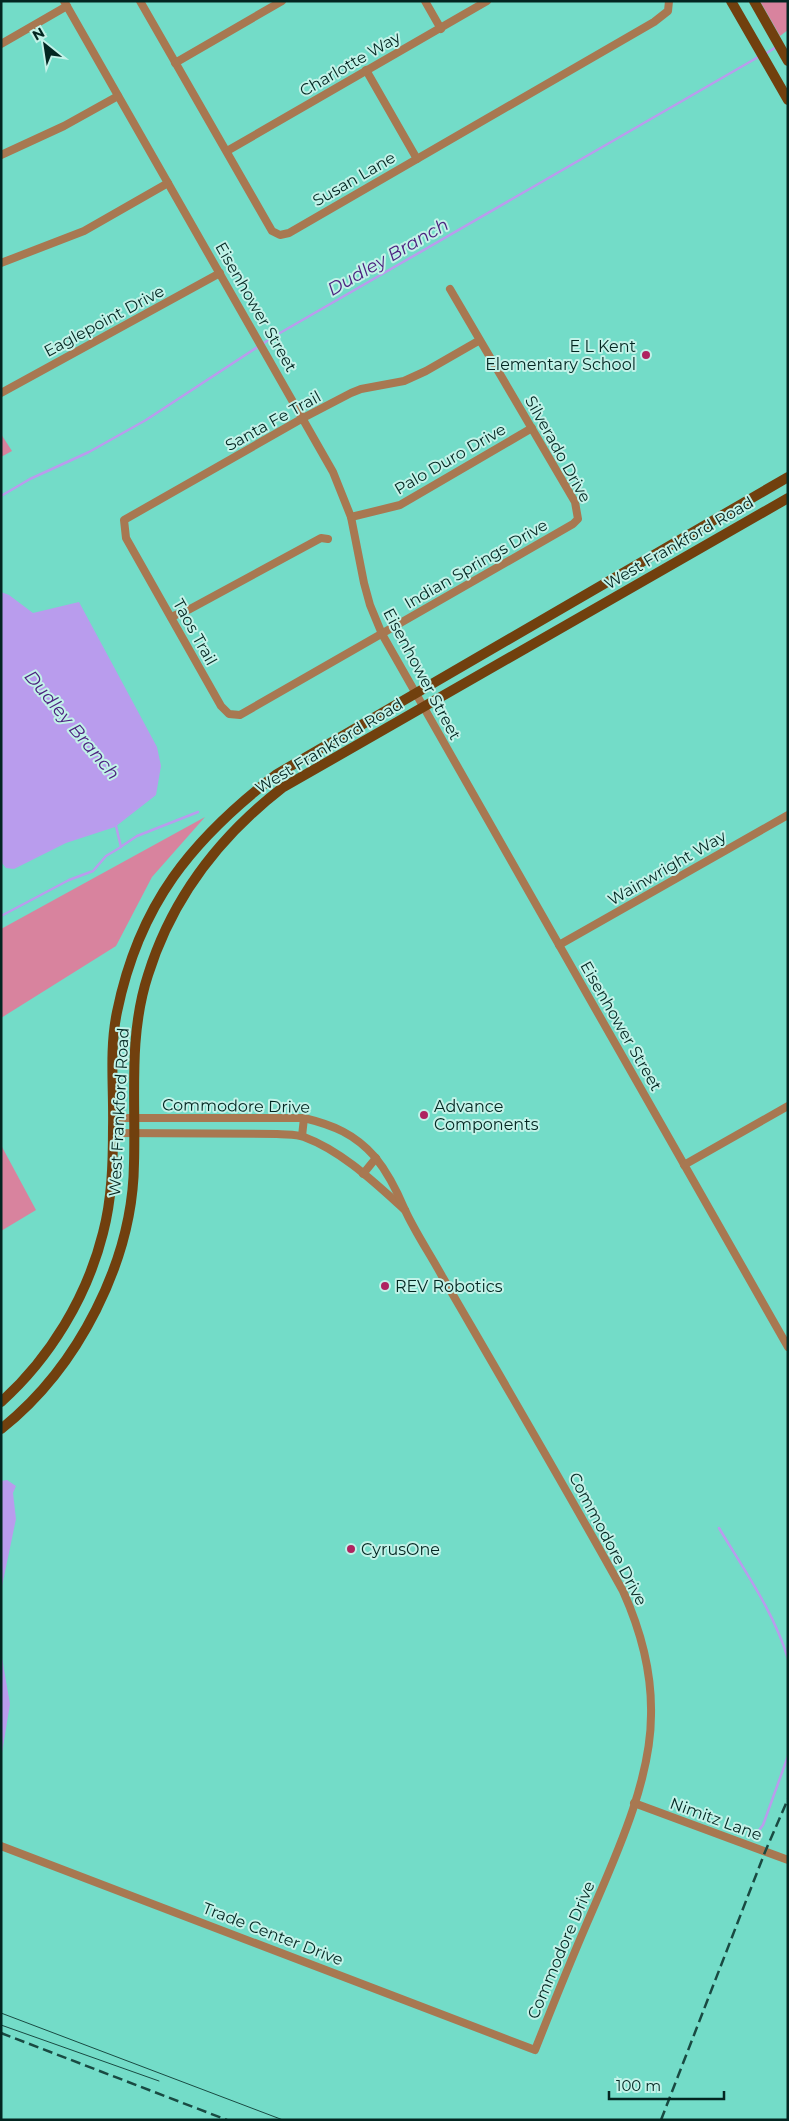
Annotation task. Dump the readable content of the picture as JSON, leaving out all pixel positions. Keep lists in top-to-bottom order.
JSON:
{
  "streets": {
    "main road": ["West Frankford Road"],
    "street": [
      "Charlotte Way",
      "Susan Lane",
      "Eisenhower Street",
      "Eaglepoint Drive",
      "Santa Fe Trail",
      "Silverado Drive",
      "Palo Duro Drive",
      "Indian Springs Drive",
      "Taos Trail",
      "Wainwright Way",
      "Commodore Drive",
      "Nimitz Lane",
      "Trade Center Drive"
    ]
  },
  "crossings": [
    ["Charlotte Way", "Susan Lane"],
    ["Eisenhower Street", "Eaglepoint Drive"],
    ["Eisenhower Street", "Santa Fe Trail"],
    ["Eisenhower Street", "Palo Duro Drive"],
    ["Eisenhower Street", "West Frankford Road"],
    ["Eisenhower Street", "Indian Springs Drive"],
    ["Eisenhower Street", "Wainwright Way"],
    ["Santa Fe Trail", "Silverado Drive"],
    ["Santa Fe Trail", "Taos Trail"],
    ["Silverado Drive", "Palo Duro Drive"],
    ["Silverado Drive", "Indian Springs Drive"],
    ["West Frankford Road", "Commodore Drive"],
    ["Indian Springs Drive", "Taos Trail"],
    ["Commodore Drive", "Nimitz Lane"],
    ["Commodore Drive", "Trade Center Drive"]
  ],
  "water": ["Dudley Branch"],
  "places": [
    "E L Kent Elementary School",
    "Advance Components",
    "REV Robotics",
    "CyrusOne"
  ],
  "scale_bar": "100 m",
  "north": "top left"
}
